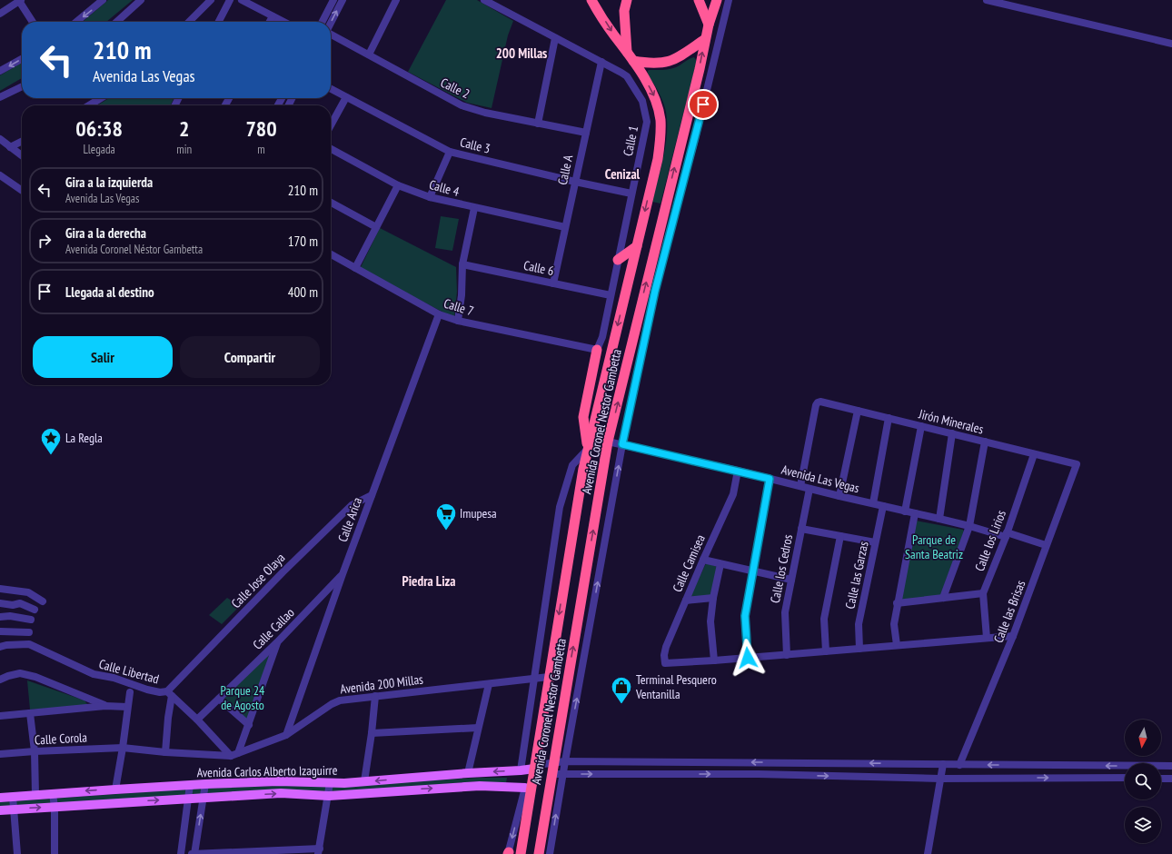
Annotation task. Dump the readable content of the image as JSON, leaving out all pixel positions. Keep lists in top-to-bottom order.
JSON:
{
  "streets": {
    "highway": ["Avenida Coronel Nestor Gambetta"],
    "main road": ["Avenida Carlos Alberto Izaguirre"],
    "street": [
      "Calle 2",
      "Calle 1",
      "Calle 3",
      "Calle A",
      "Calle 4",
      "Calle 6",
      "Calle 7",
      "Jirón Minerales",
      "Avenida Las Vegas",
      "Calle Arica",
      "Calle los Lirios",
      "Calle Camisea",
      "Calle los Cedros",
      "Calle las Garzas",
      "Calle Jose Olaya",
      "Calle las Brisas",
      "Calle Callao",
      "Calle Libertad",
      "Avenida 200 Millas",
      "Calle Corola"
    ]
  },
  "crossings": [
    ["Calle 2", "Calle A"],
    ["Calle 1", "Calle 3"],
    ["Calle 1", "Calle A"],
    ["Calle 1", "Calle 6"],
    ["Calle 1", "Calle 7"],
    ["Calle 3", "Calle A"],
    ["Calle A", "Calle 4"],
    ["Calle A", "Calle 6"],
    ["Calle 7", "Calle Arica"],
    ["Avenida Coronel Nestor Gambetta", "Avenida Las Vegas"],
    ["Avenida Coronel Nestor Gambetta", "Avenida 200 Millas"],
    ["Avenida Coronel Nestor Gambetta", "Avenida Carlos Alberto Izaguirre"],
    ["Jirón Minerales", "Avenida Las Vegas"],
    ["Jirón Minerales", "Calle los Lirios"],
    ["Jirón Minerales", "Calle las Brisas"],
    ["Avenida Las Vegas", "Calle los Lirios"],
    ["Avenida Las Vegas", "Calle Camisea"],
    ["Avenida Las Vegas", "Calle los Cedros"],
    ["Avenida Las Vegas", "Calle las Garzas"],
    ["Avenida Las Vegas", "Calle las Brisas"],
    ["Calle Arica", "Calle Jose Olaya"],
    ["Calle Arica", "Calle Callao"],
    ["Calle Arica", "Avenida 200 Millas"],
    ["Calle Jose Olaya", "Calle Libertad"],
    ["Calle Callao", "Calle Libertad"],
    ["Calle Libertad", "Avenida 200 Millas"],
    ["Avenida 200 Millas", "Calle Corola"]
  ],
  "districts": ["200 Millas", "Cenizal", "Piedra Liza"],
  "parks": ["Parque de Santa Beatriz", "Parque 24 de Agosto"],
  "places": {
    "place": ["La Regla"],
    "supermarket": ["Imupesa"],
    "shop": ["Terminal Pesquero Ventanilla"]
  },
  "north": "bottom",
  "page": {
    "turn": ["210 m", "Avenida Las Vegas"],
    "eta": [
      "06:38",
      "Llegada",
      "2",
      "min",
      "780",
      "m"
    ],
    "list": [
      {
        "name": "Gira a la izquierda",
        "note": "Avenida Las Vegas",
        "value": "210 m"
      },
      {
        "name": "Gira a la derecha",
        "note": "Avenida Coronel Néstor Gambetta",
        "value": "170 m"
      },
      {
        "name": "Llegada al destino",
        "value": "400 m"
      }
    ],
    "buttons": ["Salir", "Compartir"]
  }
}
